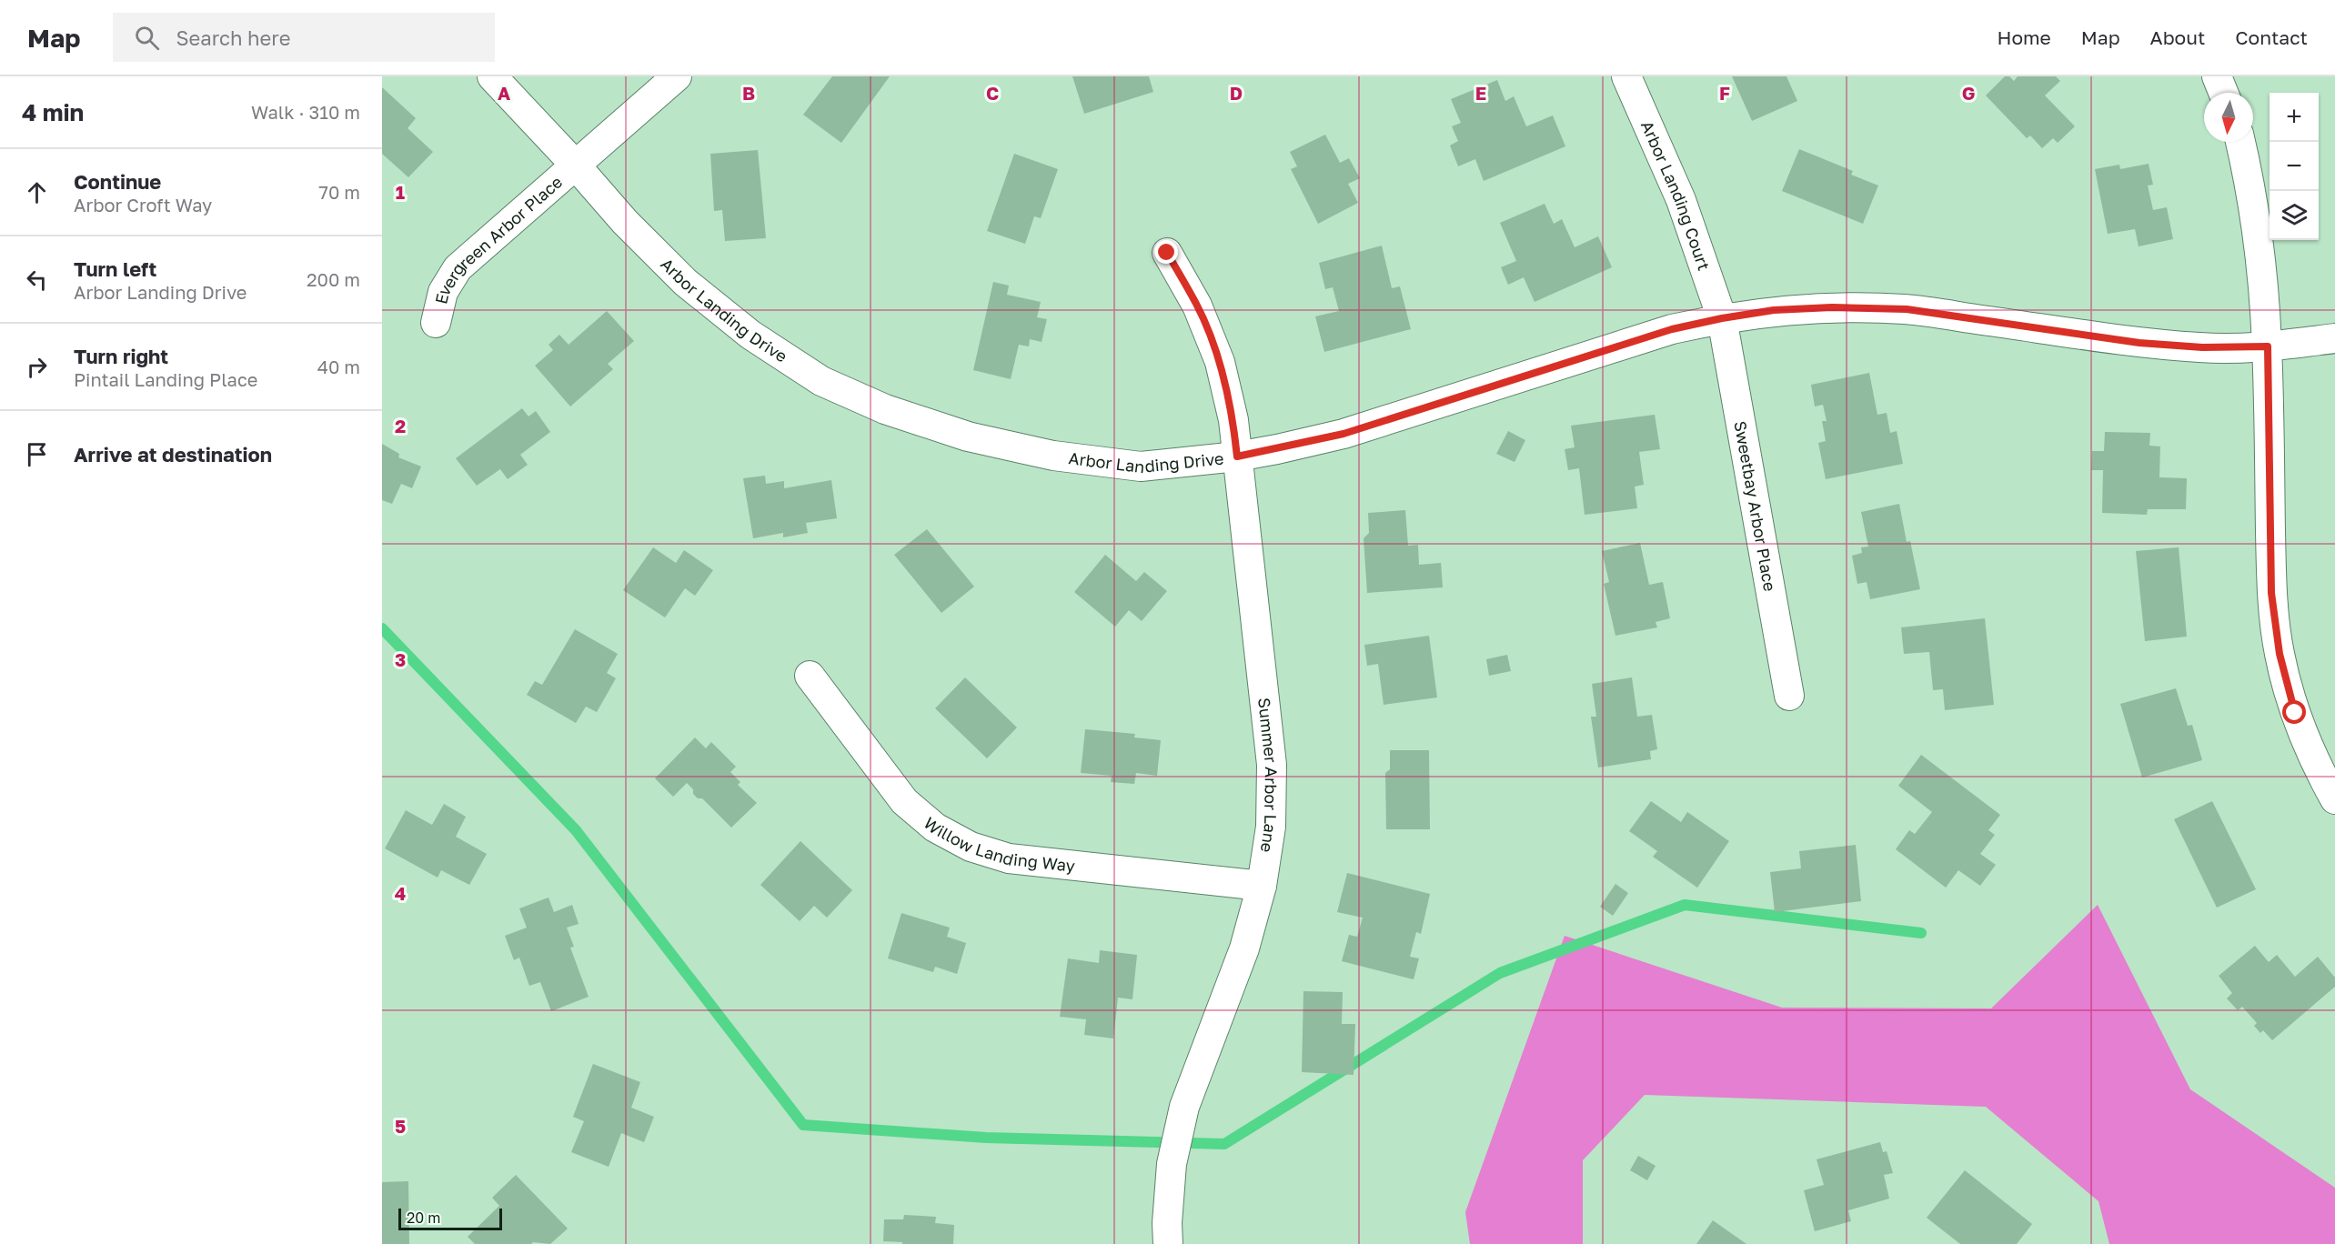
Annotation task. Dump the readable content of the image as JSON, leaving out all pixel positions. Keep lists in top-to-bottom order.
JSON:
{
  "streets": {
    "street": [
      "Arbor Landing Court",
      "Evergreen Arbor Place",
      "Arbor Landing Drive",
      "Sweetbay Arbor Place",
      "Summer Arbor Lane",
      "Willow Landing Way"
    ]
  },
  "crossings": [
    ["Arbor Landing Court", "Arbor Landing Drive"],
    ["Arbor Landing Court", "Sweetbay Arbor Place"],
    ["Evergreen Arbor Place", "Arbor Landing Drive"],
    ["Arbor Landing Drive", "Sweetbay Arbor Place"],
    ["Arbor Landing Drive", "Summer Arbor Lane"],
    ["Summer Arbor Lane", "Willow Landing Way"]
  ],
  "scale_bar": "20 m",
  "north": "bottom",
  "page": {
    "header": "Map",
    "search": "Search here",
    "nav": [
      "Home",
      "Map",
      "About",
      "Contact"
    ],
    "heading": ["4 min", "Walk · 310 m"],
    "map_buttons": ["+", "−"],
    "list": [
      ["Continue", "Arbor Croft Way", "70 m"],
      ["Turn left", "Arbor Landing Drive", "200 m"],
      ["Turn right", "Pintail Landing Place", "40 m"],
      "Arrive at destination"
    ],
    "scale": "20 m"
  },
  "grid": {
    "columns": [
      "A",
      "B",
      "C",
      "D",
      "E",
      "F",
      "G"
    ],
    "rows": [
      "1",
      "2",
      "3",
      "4",
      "5"
    ]
  }
}
